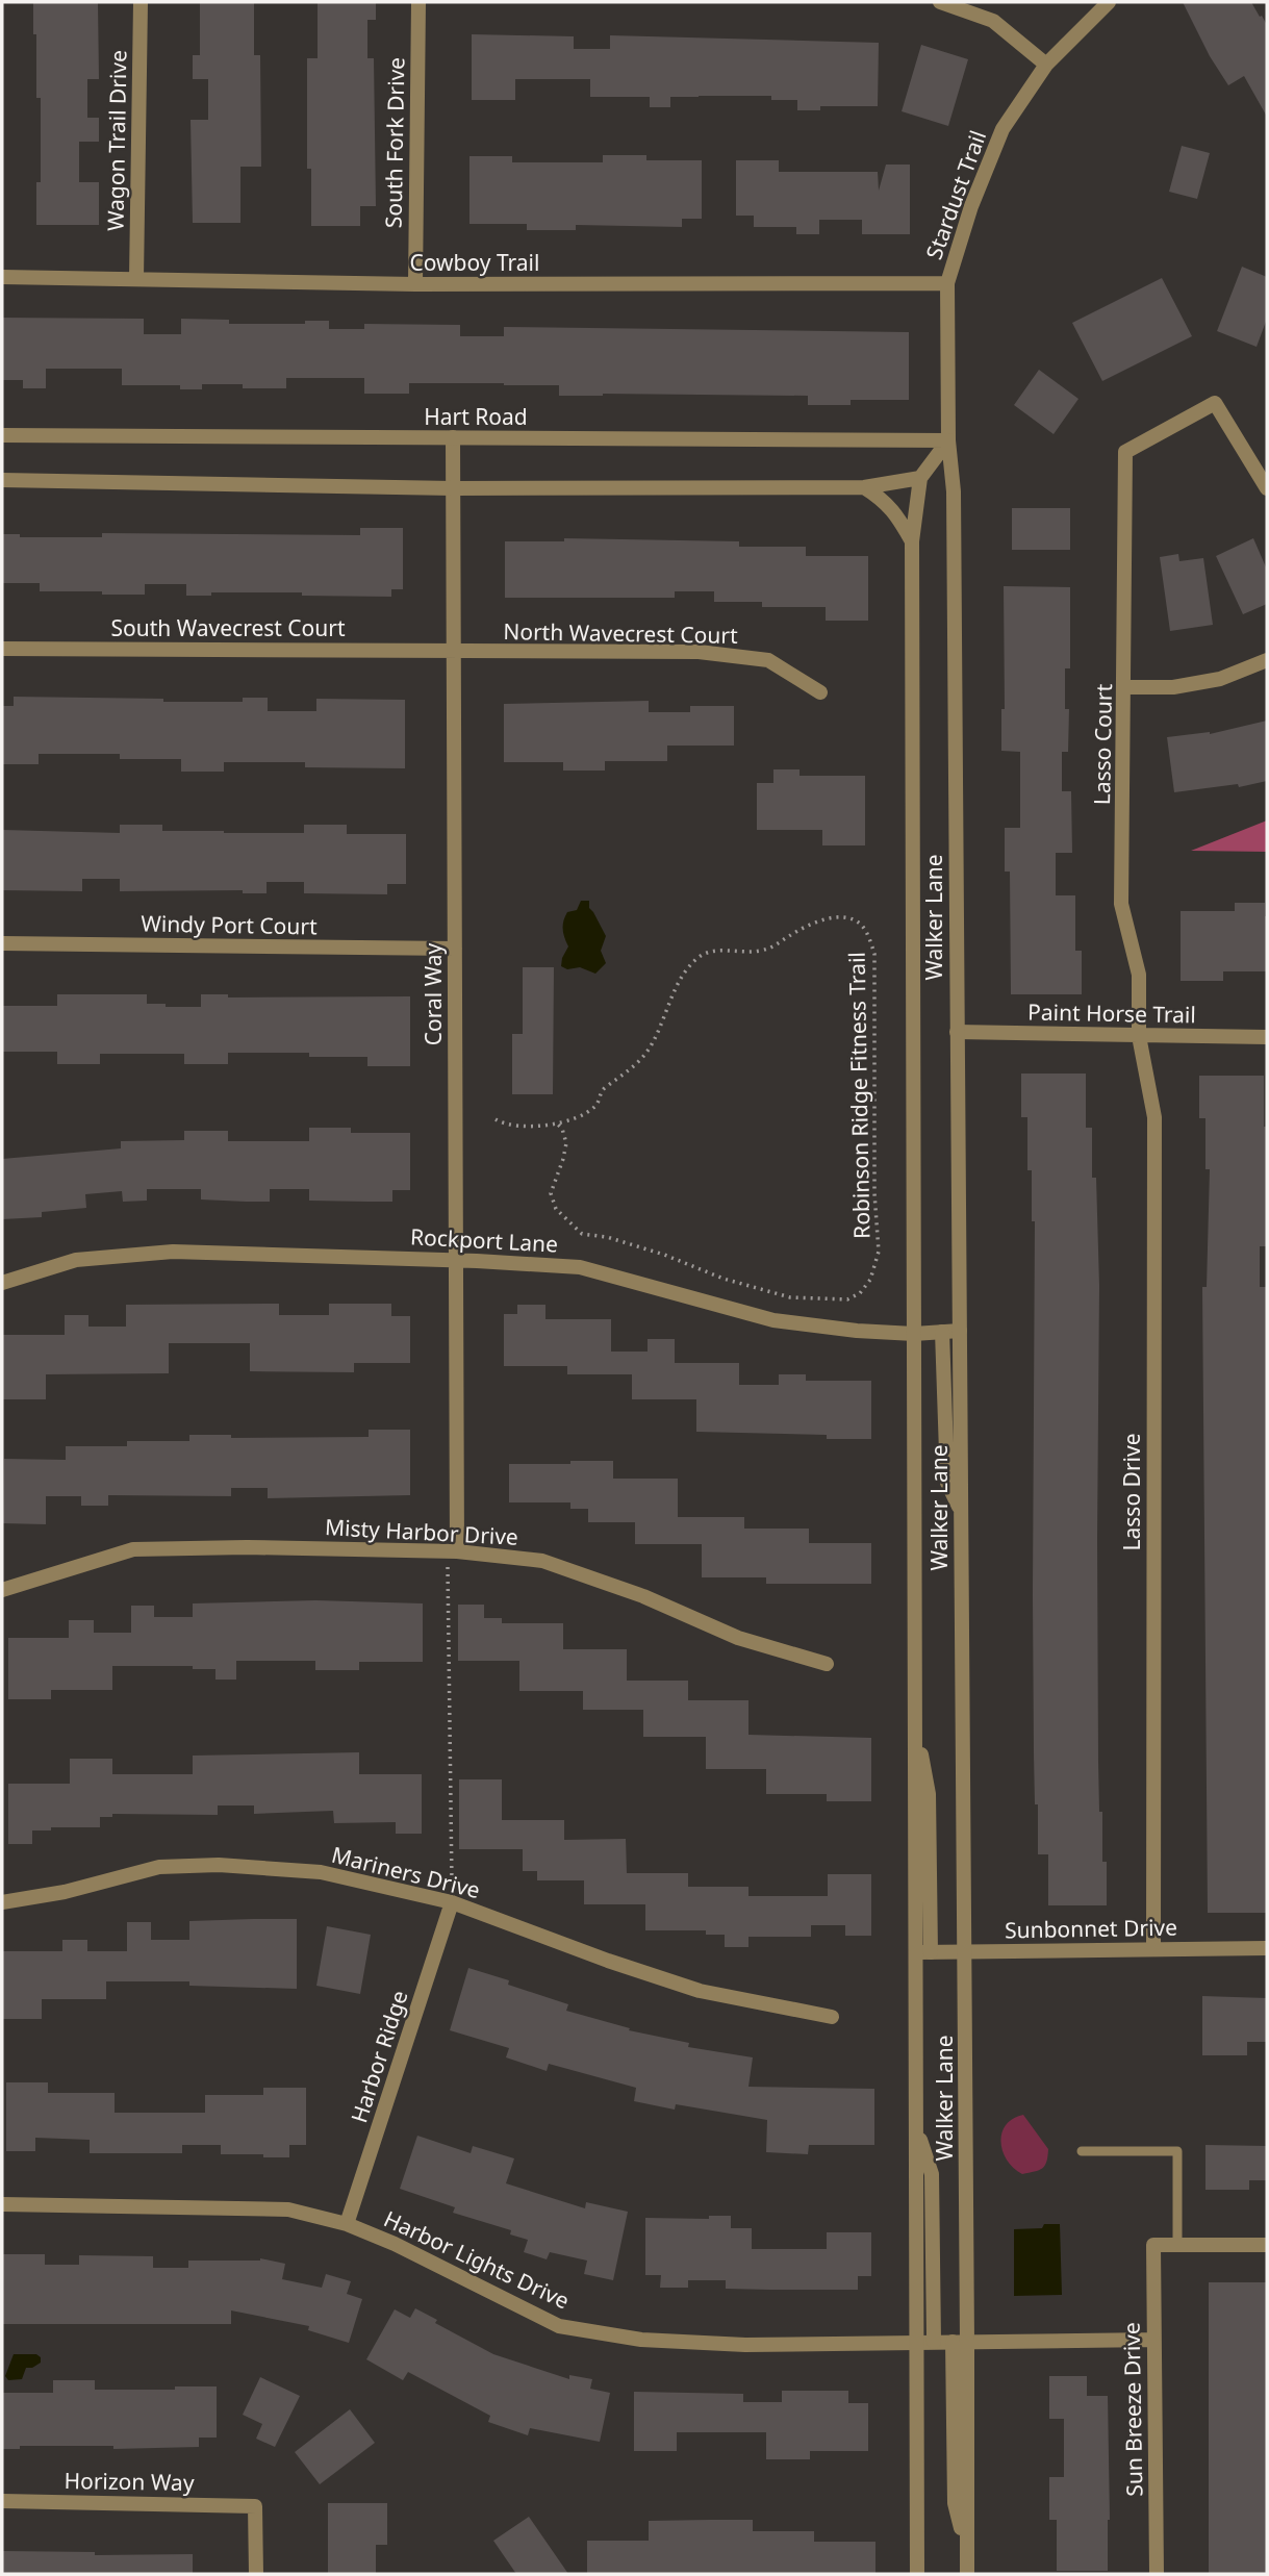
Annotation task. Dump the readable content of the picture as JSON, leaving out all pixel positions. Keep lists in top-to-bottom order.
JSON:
{
  "streets": {
    "street": [
      "Wagon Trail Drive",
      "South Fork Drive",
      "Stardust Trail",
      "Cowboy Trail",
      "Hart Road",
      "South Wavecrest Court",
      "North Wavecrest Court",
      "Lasso Court",
      "Walker Lane",
      "Windy Port Court",
      "Coral Way",
      "Paint Horse Trail",
      "Rockport Lane",
      "Lasso Drive",
      "Misty Harbor Drive",
      "Mariners Drive",
      "Sunbonnet Drive",
      "Harbor Ridge",
      "Harbor Lights Drive",
      "Sun Breeze Drive",
      "Horizon Way"
    ],
    "path": ["Robinson Ridge Fitness Trail"]
  },
  "crossings": [
    ["Wagon Trail Drive", "Cowboy Trail"],
    ["South Fork Drive", "Cowboy Trail"],
    ["Stardust Trail", "Cowboy Trail"],
    ["Stardust Trail", "Hart Road"],
    ["Stardust Trail", "Walker Lane"],
    ["Hart Road", "Walker Lane"],
    ["Hart Road", "Coral Way"],
    ["South Wavecrest Court", "North Wavecrest Court"],
    ["South Wavecrest Court", "Coral Way"],
    ["North Wavecrest Court", "Coral Way"],
    ["Lasso Court", "Paint Horse Trail"],
    ["Lasso Court", "Lasso Drive"],
    ["Walker Lane", "Paint Horse Trail"],
    ["Walker Lane", "Rockport Lane"],
    ["Walker Lane", "Sunbonnet Drive"],
    ["Walker Lane", "Harbor Lights Drive"],
    ["Windy Port Court", "Coral Way"],
    ["Coral Way", "Rockport Lane"],
    ["Coral Way", "Misty Harbor Drive"],
    ["Paint Horse Trail", "Lasso Drive"],
    ["Lasso Drive", "Sunbonnet Drive"],
    ["Mariners Drive", "Harbor Ridge"],
    ["Harbor Ridge", "Harbor Lights Drive"],
    ["Harbor Lights Drive", "Sun Breeze Drive"]
  ]
}
